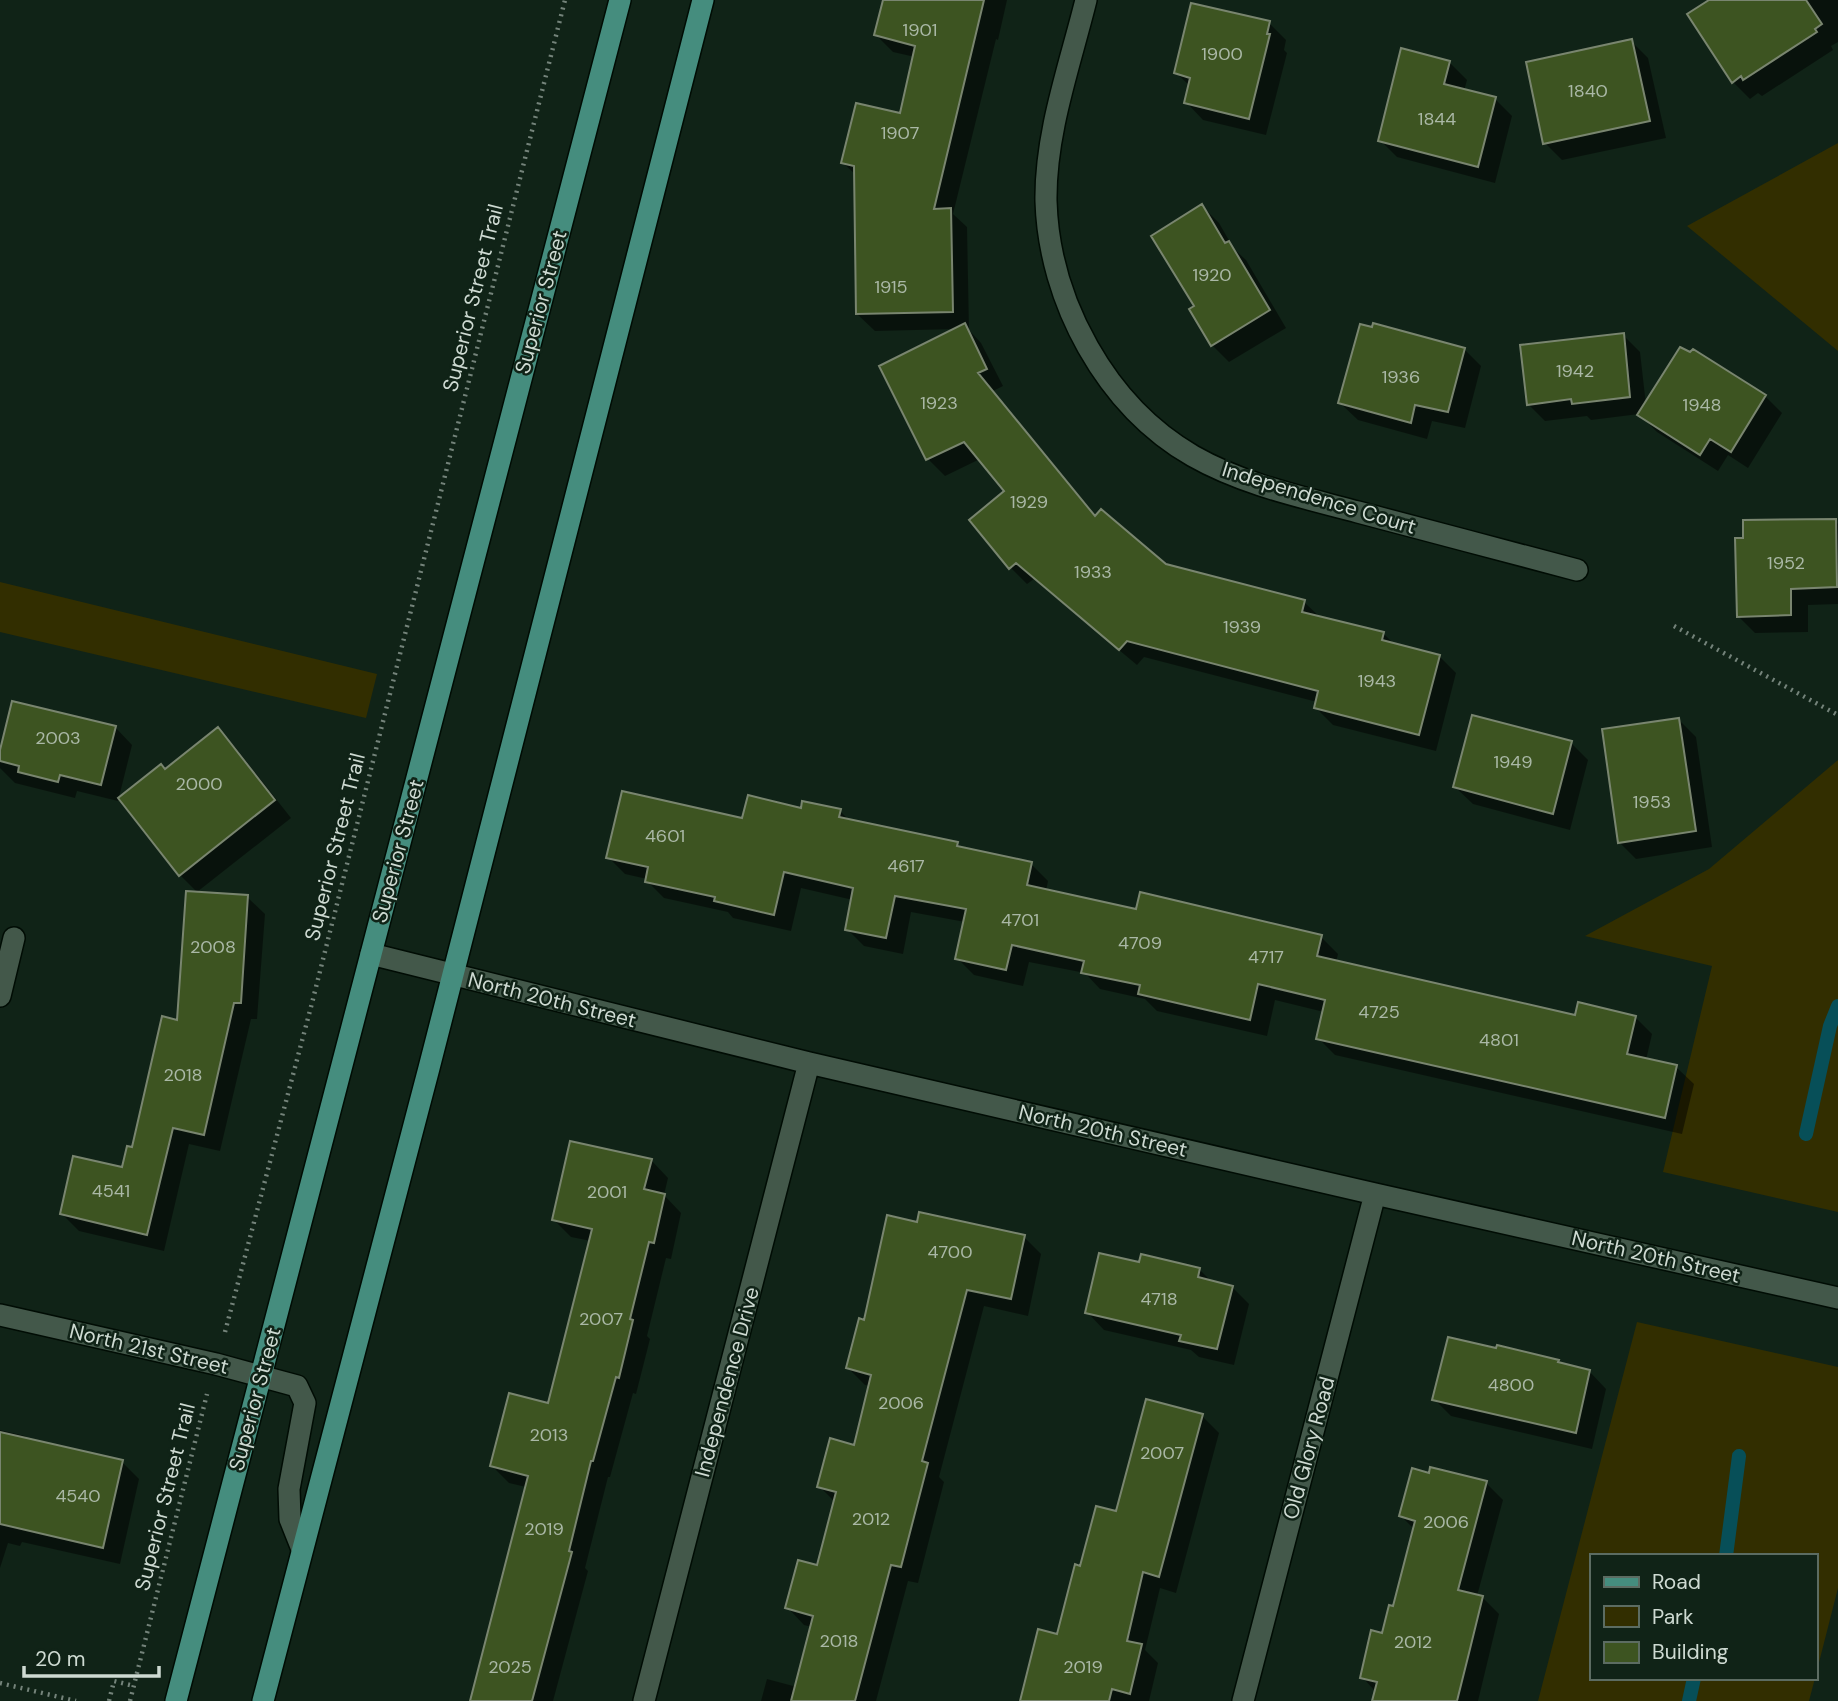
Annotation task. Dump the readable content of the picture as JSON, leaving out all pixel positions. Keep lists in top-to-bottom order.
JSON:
{
  "streets": {
    "main road": ["Superior Street"],
    "street": [
      "Independence Court",
      "North 20th Street",
      "North 21st Street",
      "Independence Drive",
      "Old Glory Road"
    ],
    "path": ["Superior Street Trail"]
  },
  "crossings": [
    ["Superior Street Trail", "North 21st Street"],
    ["Superior Street", "North 20th Street"],
    ["Superior Street", "North 21st Street"],
    ["North 20th Street", "Independence Drive"],
    ["North 20th Street", "Old Glory Road"]
  ],
  "house_numbers": [
    "1901",
    "1900",
    "1840",
    "1844",
    "1907",
    "1920",
    "1915",
    "1942",
    "1936",
    "1923",
    "1948",
    "1929",
    "1952",
    "1933",
    "1939",
    "1943",
    "2003",
    "1949",
    "2000",
    "1953",
    "4601",
    "4617",
    "4701",
    "4709",
    "2008",
    "4717",
    "4725",
    "4801",
    "2018",
    "4541",
    "2001",
    "4700",
    "4718",
    "2007",
    "4800",
    "2006",
    "2013",
    "2007",
    "4540",
    "2012",
    "2006",
    "2019",
    "2018",
    "2012",
    "2025",
    "2019"
  ],
  "legend": ["Road", "Park", "Building"],
  "scale_bar": "20 m"
}
